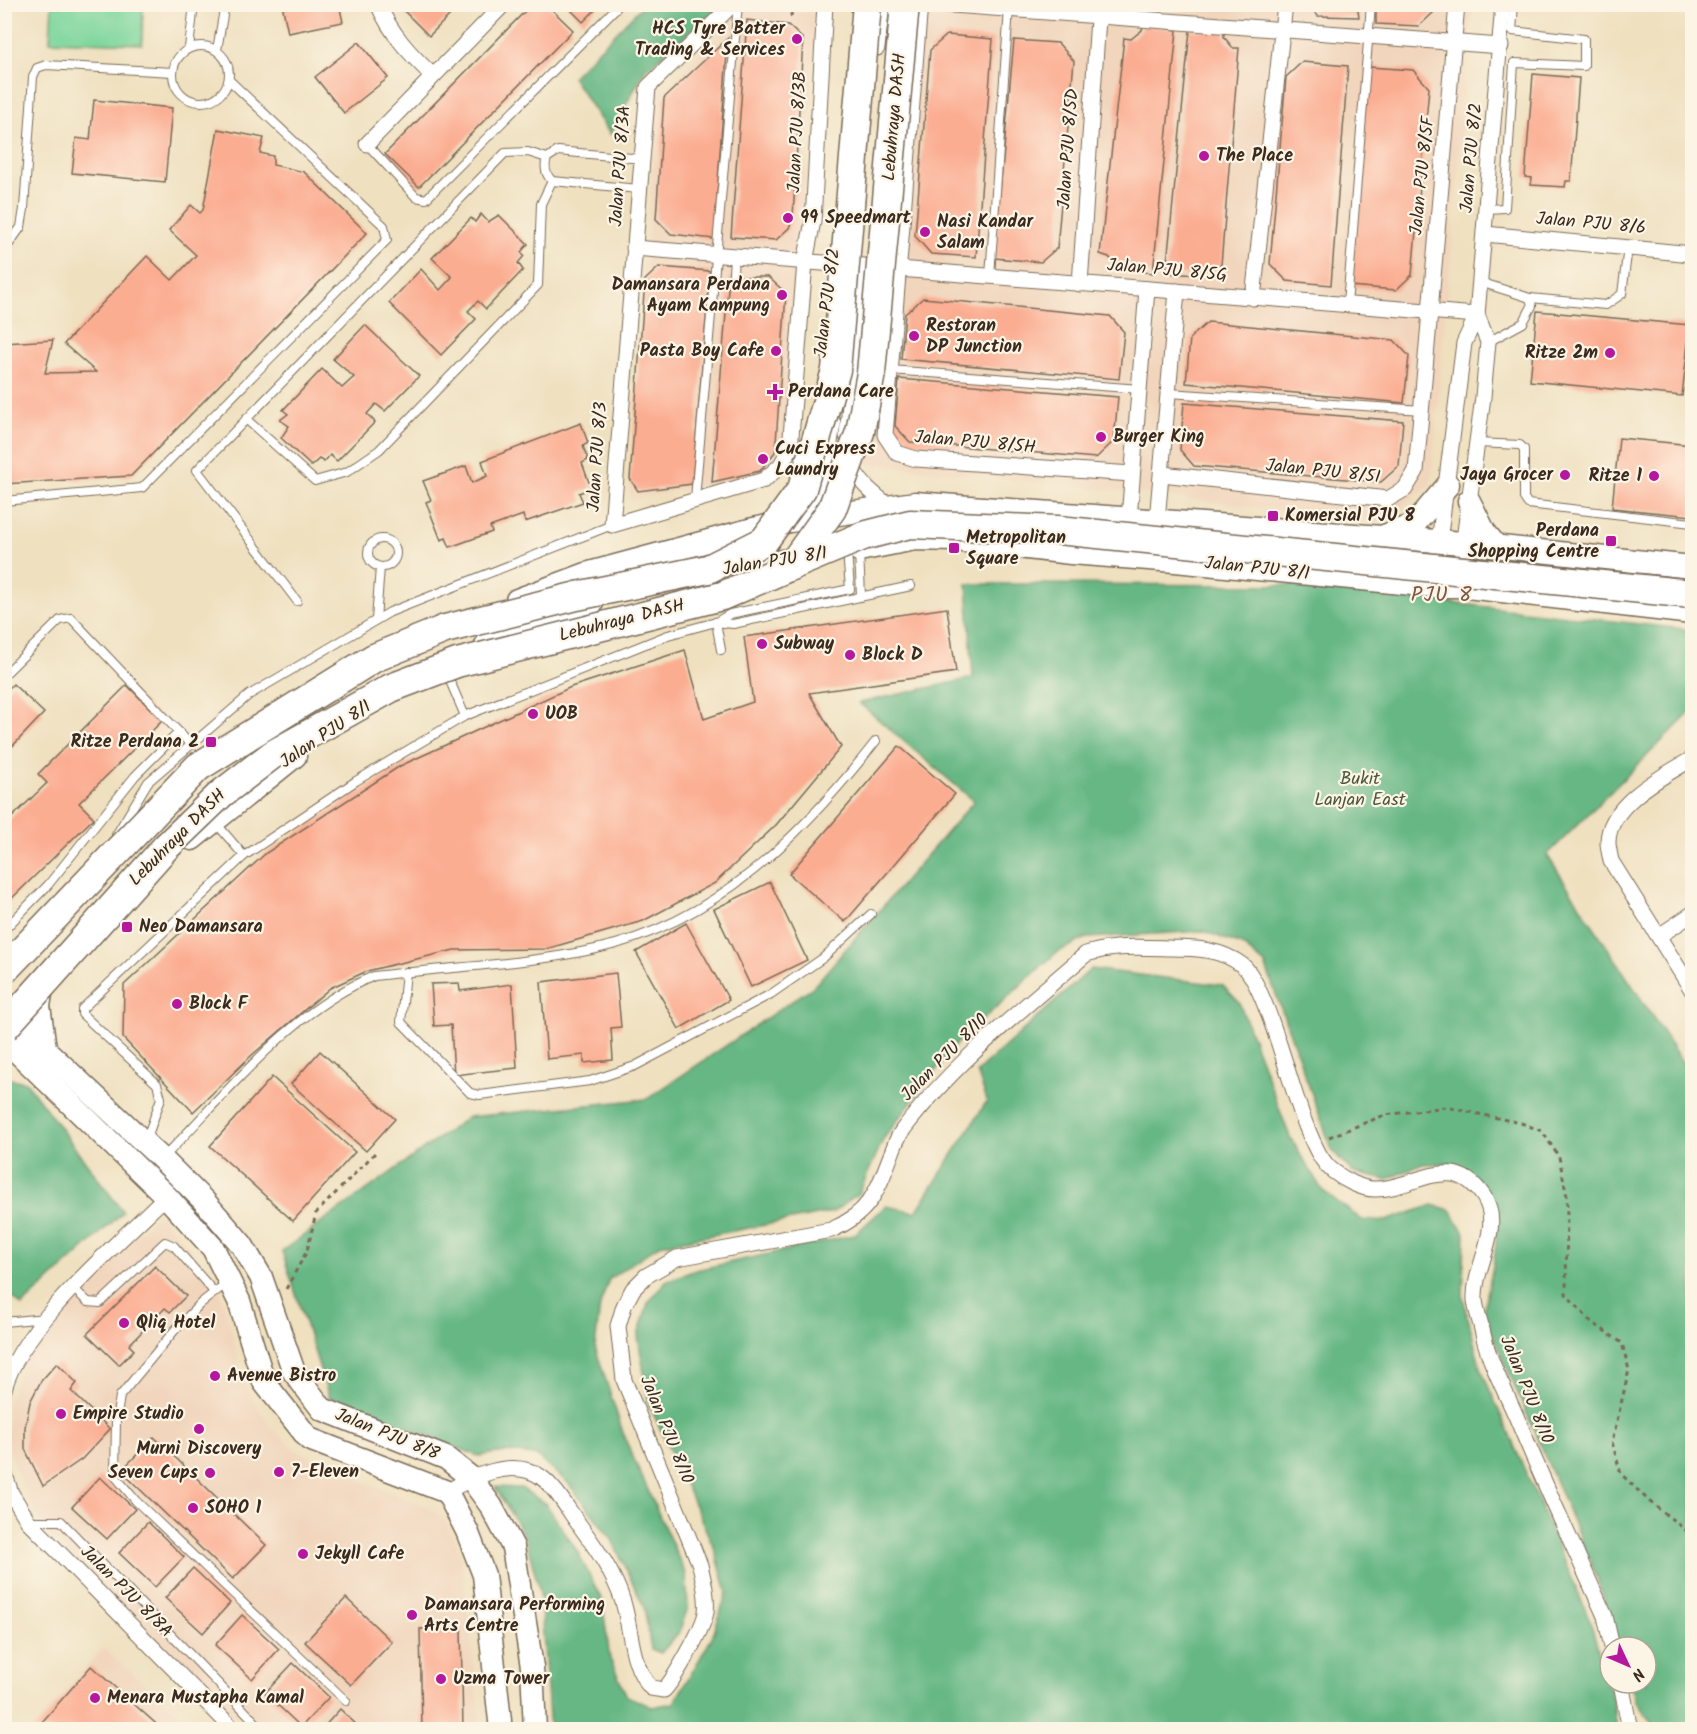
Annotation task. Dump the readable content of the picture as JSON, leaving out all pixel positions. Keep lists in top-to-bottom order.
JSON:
{
  "streets": {
    "highway": ["Lebuhraya DASH"],
    "main road": ["Jalan PJU 8/1", "Jalan PJU 8/8"],
    "street": [
      "Jalan PJU 8/3B",
      "Jalan PJU 8/5D",
      "Jalan PJU 8/2",
      "Jalan PJU 8/3A",
      "Jalan PJU 8/5F",
      "Jalan PJU 8/6",
      "Jalan PJU 8/5G",
      "Jalan PJU 8/5H",
      "Jalan PJU 8/3",
      "Jalan PJU 8/5I",
      "Jalan PJU 8/10",
      "Jalan PJU 8/8A"
    ]
  },
  "crossings": [
    ["Lebuhraya DASH", "Jalan PJU 8/1"],
    ["Lebuhraya DASH", "Jalan PJU 8/8"],
    ["Jalan PJU 8/3B", "Jalan PJU 8/3"],
    ["Jalan PJU 8/5D", "Jalan PJU 8/5G"],
    ["Jalan PJU 8/2", "Jalan PJU 8/6"],
    ["Jalan PJU 8/2", "Jalan PJU 8/5G"],
    ["Jalan PJU 8/2", "Jalan PJU 8/1"],
    ["Jalan PJU 8/3A", "Jalan PJU 8/3"],
    ["Jalan PJU 8/5F", "Jalan PJU 8/5G"],
    ["Jalan PJU 8/5F", "Jalan PJU 8/5I"],
    ["Jalan PJU 8/5G", "Jalan PJU 8/5H"],
    ["Jalan PJU 8/5G", "Jalan PJU 8/5I"],
    ["Jalan PJU 8/1", "Jalan PJU 8/8"],
    ["Jalan PJU 8/10", "Jalan PJU 8/8"]
  ],
  "districts": ["PJU 8"],
  "parks": ["Bukit Lanjan East"],
  "places": {
    "other": [
      "HCS Tyre Batter Trading & Services",
      "The Place",
      "99 Speedmart",
      "Nasi Kandar Salam",
      "Damansara Perdana Ayam Kampung",
      "Restoran DP Junction",
      "Pasta Boy Cafe",
      "Ritze 2m",
      "Burger King",
      "Cuci Express Laundry",
      "Jaya Grocer",
      "Ritze 1",
      "Subway",
      "Block D",
      "UOB",
      "Block F",
      "Qliq Hotel",
      "Avenue Bistro",
      "Empire Studio",
      "Murni Discovery",
      "7-Eleven",
      "Seven Cups",
      "SOHO 1",
      "Jekyll Cafe",
      "Damansara Performing Arts Centre",
      "Uzma Tower",
      "Menara Mustapha Kamal"
    ],
    "health": ["Perdana Care"],
    "transit": [
      "Komersial PJU 8",
      "Perdana Shopping Centre",
      "Metropolitan Square",
      "Ritze Perdana 2",
      "Neo Damansara"
    ]
  },
  "north": "bottom right"
}
